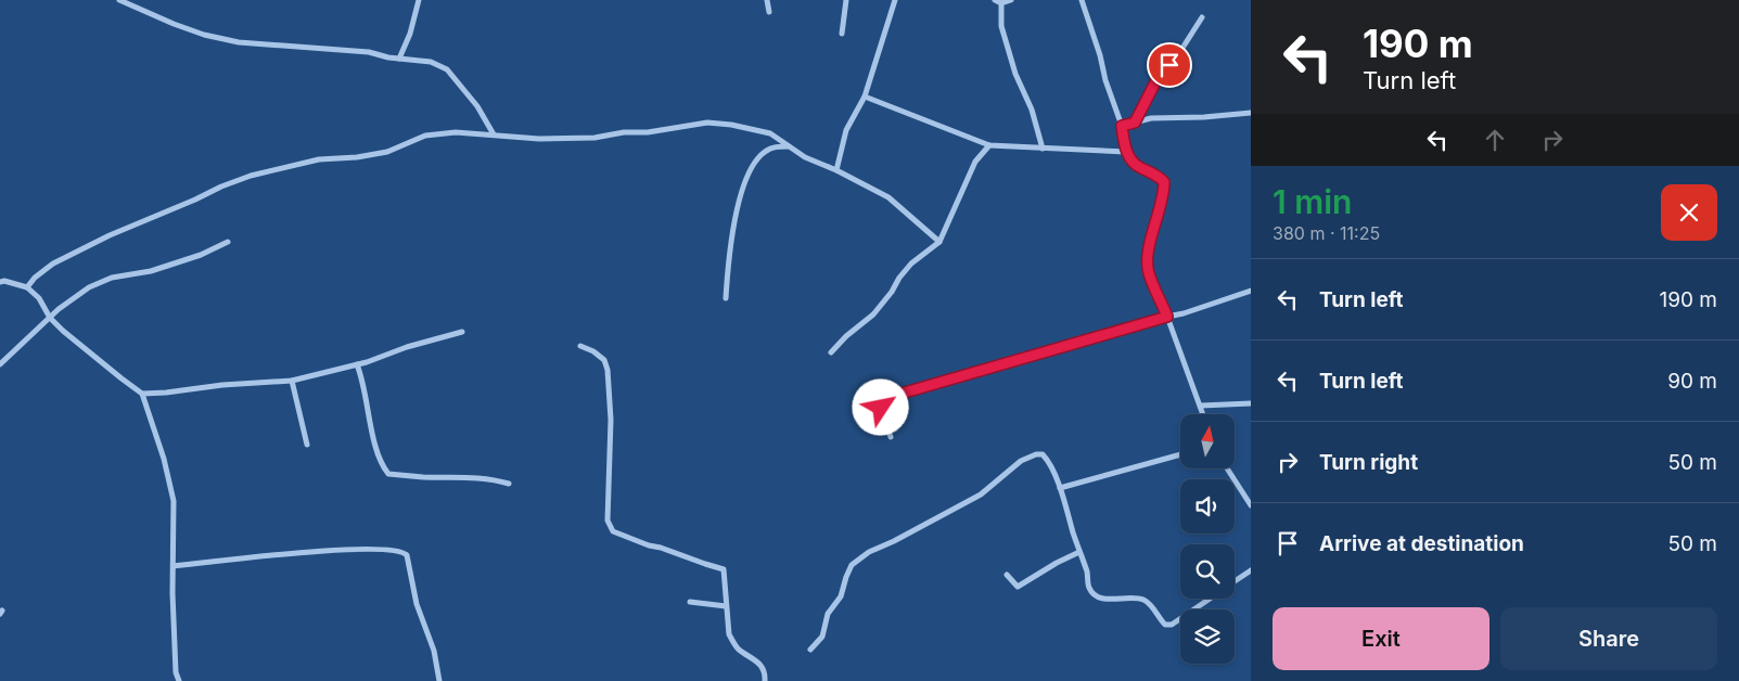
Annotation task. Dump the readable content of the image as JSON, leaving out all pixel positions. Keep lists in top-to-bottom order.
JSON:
{
  "north": "top",
  "page": {
    "turn": ["190 m", "Turn left"],
    "heading": ["1 min", "380 m · 11:25"],
    "list": [
      {
        "name": "Turn left",
        "value": "190 m"
      },
      {
        "name": "Turn left",
        "value": "90 m"
      },
      {
        "name": "Turn right",
        "value": "50 m"
      },
      {
        "name": "Arrive at destination",
        "value": "50 m"
      }
    ],
    "buttons": ["Exit", "Share"]
  }
}
